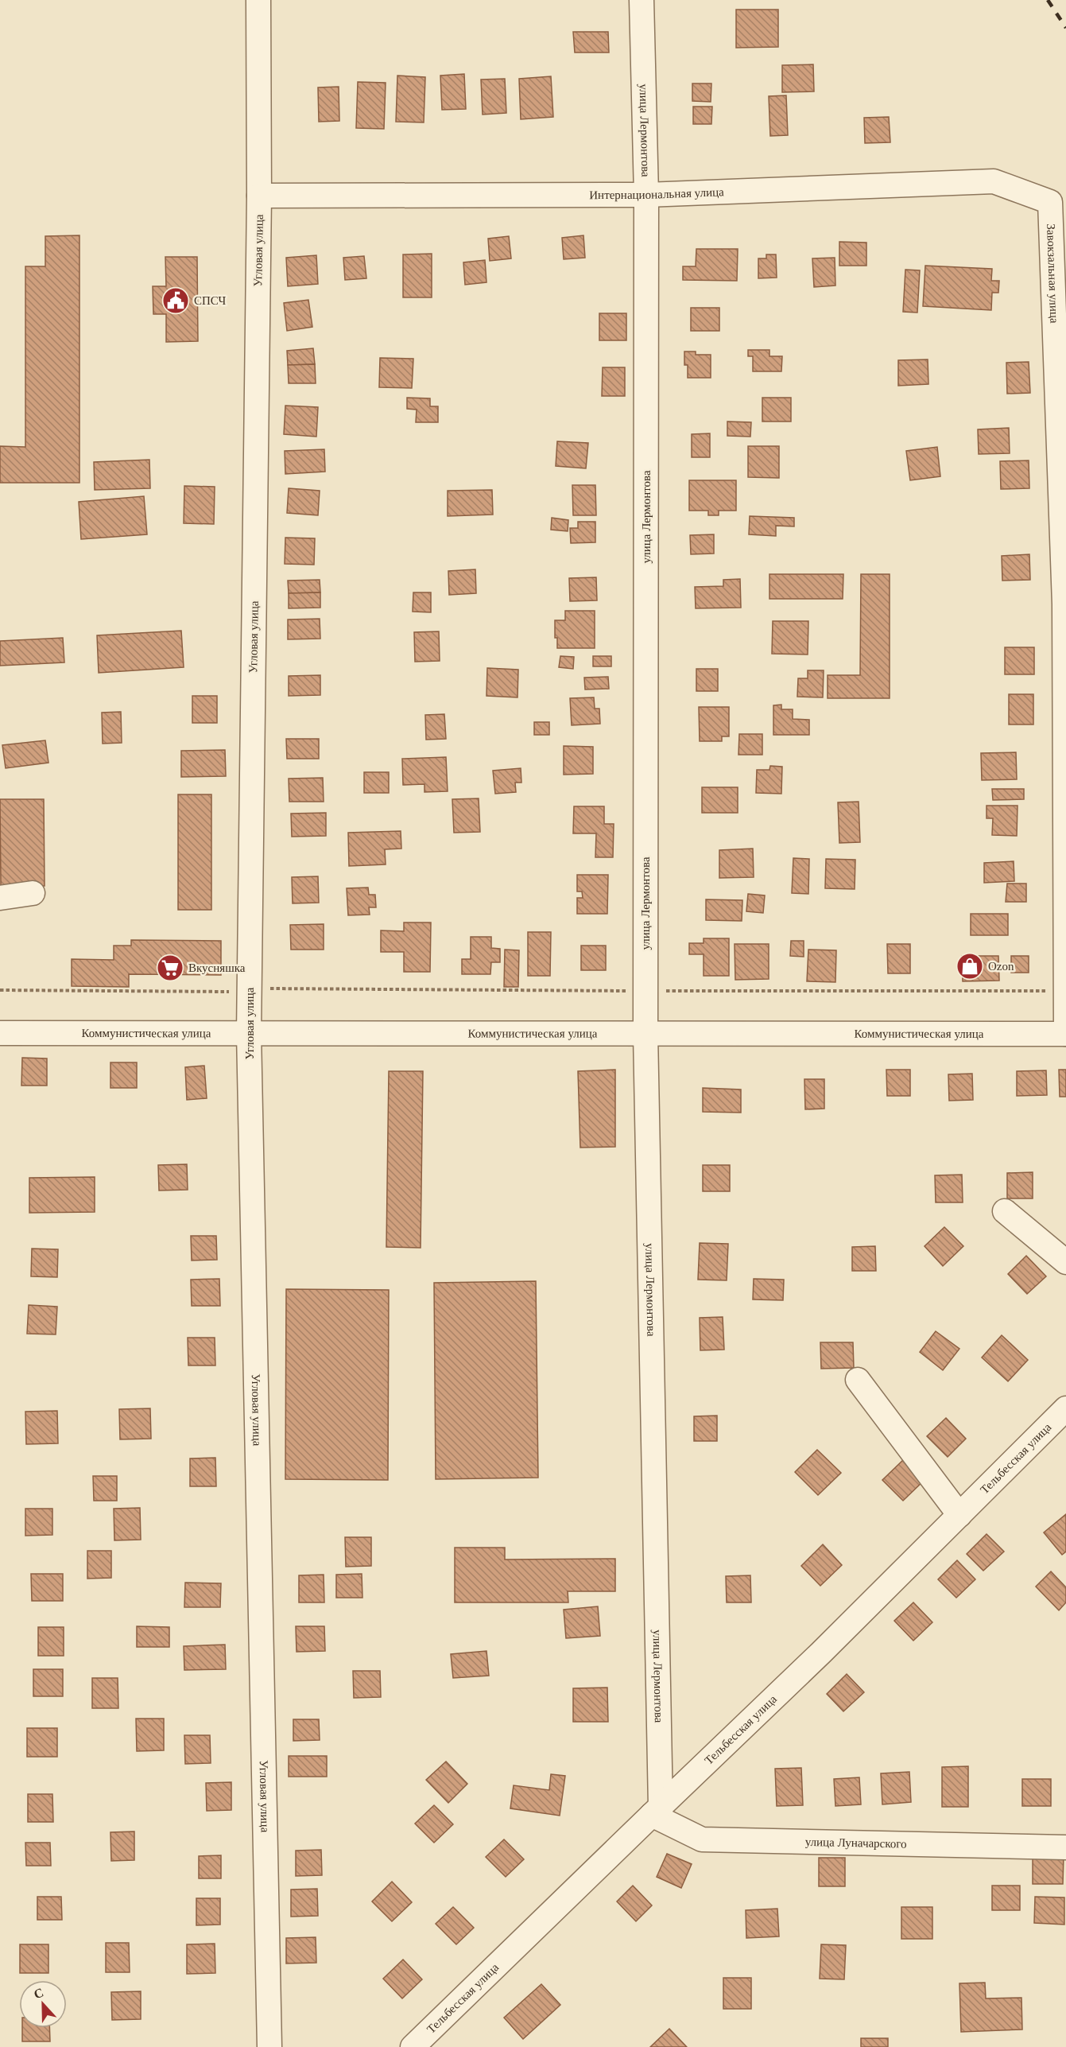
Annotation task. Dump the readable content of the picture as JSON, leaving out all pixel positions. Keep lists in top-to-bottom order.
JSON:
{
  "streets": {
    "street": [
      "улица Лермонтова",
      "Интернациональная улица",
      "Угловая улица",
      "Завокзальная улица",
      "Коммунистическая улица",
      "Тельбесская улица",
      "улица Луначарского"
    ]
  },
  "crossings": [
    ["улица Лермонтова", "Интернациональная улица"],
    ["улица Лермонтова", "Коммунистическая улица"],
    ["улица Лермонтова", "Тельбесская улица"],
    ["улица Лермонтова", "улица Луначарского"],
    ["Интернациональная улица", "Угловая улица"],
    ["Интернациональная улица", "Завокзальная улица"],
    ["Угловая улица", "Коммунистическая улица"],
    ["Завокзальная улица", "Коммунистическая улица"],
    ["Тельбесская улица", "улица Луначарского"]
  ],
  "places": {
    "public building": ["СПСЧ"],
    "shop": ["Ozon"],
    "supermarket": ["Вкусняшка"]
  },
  "north": "top"
}
